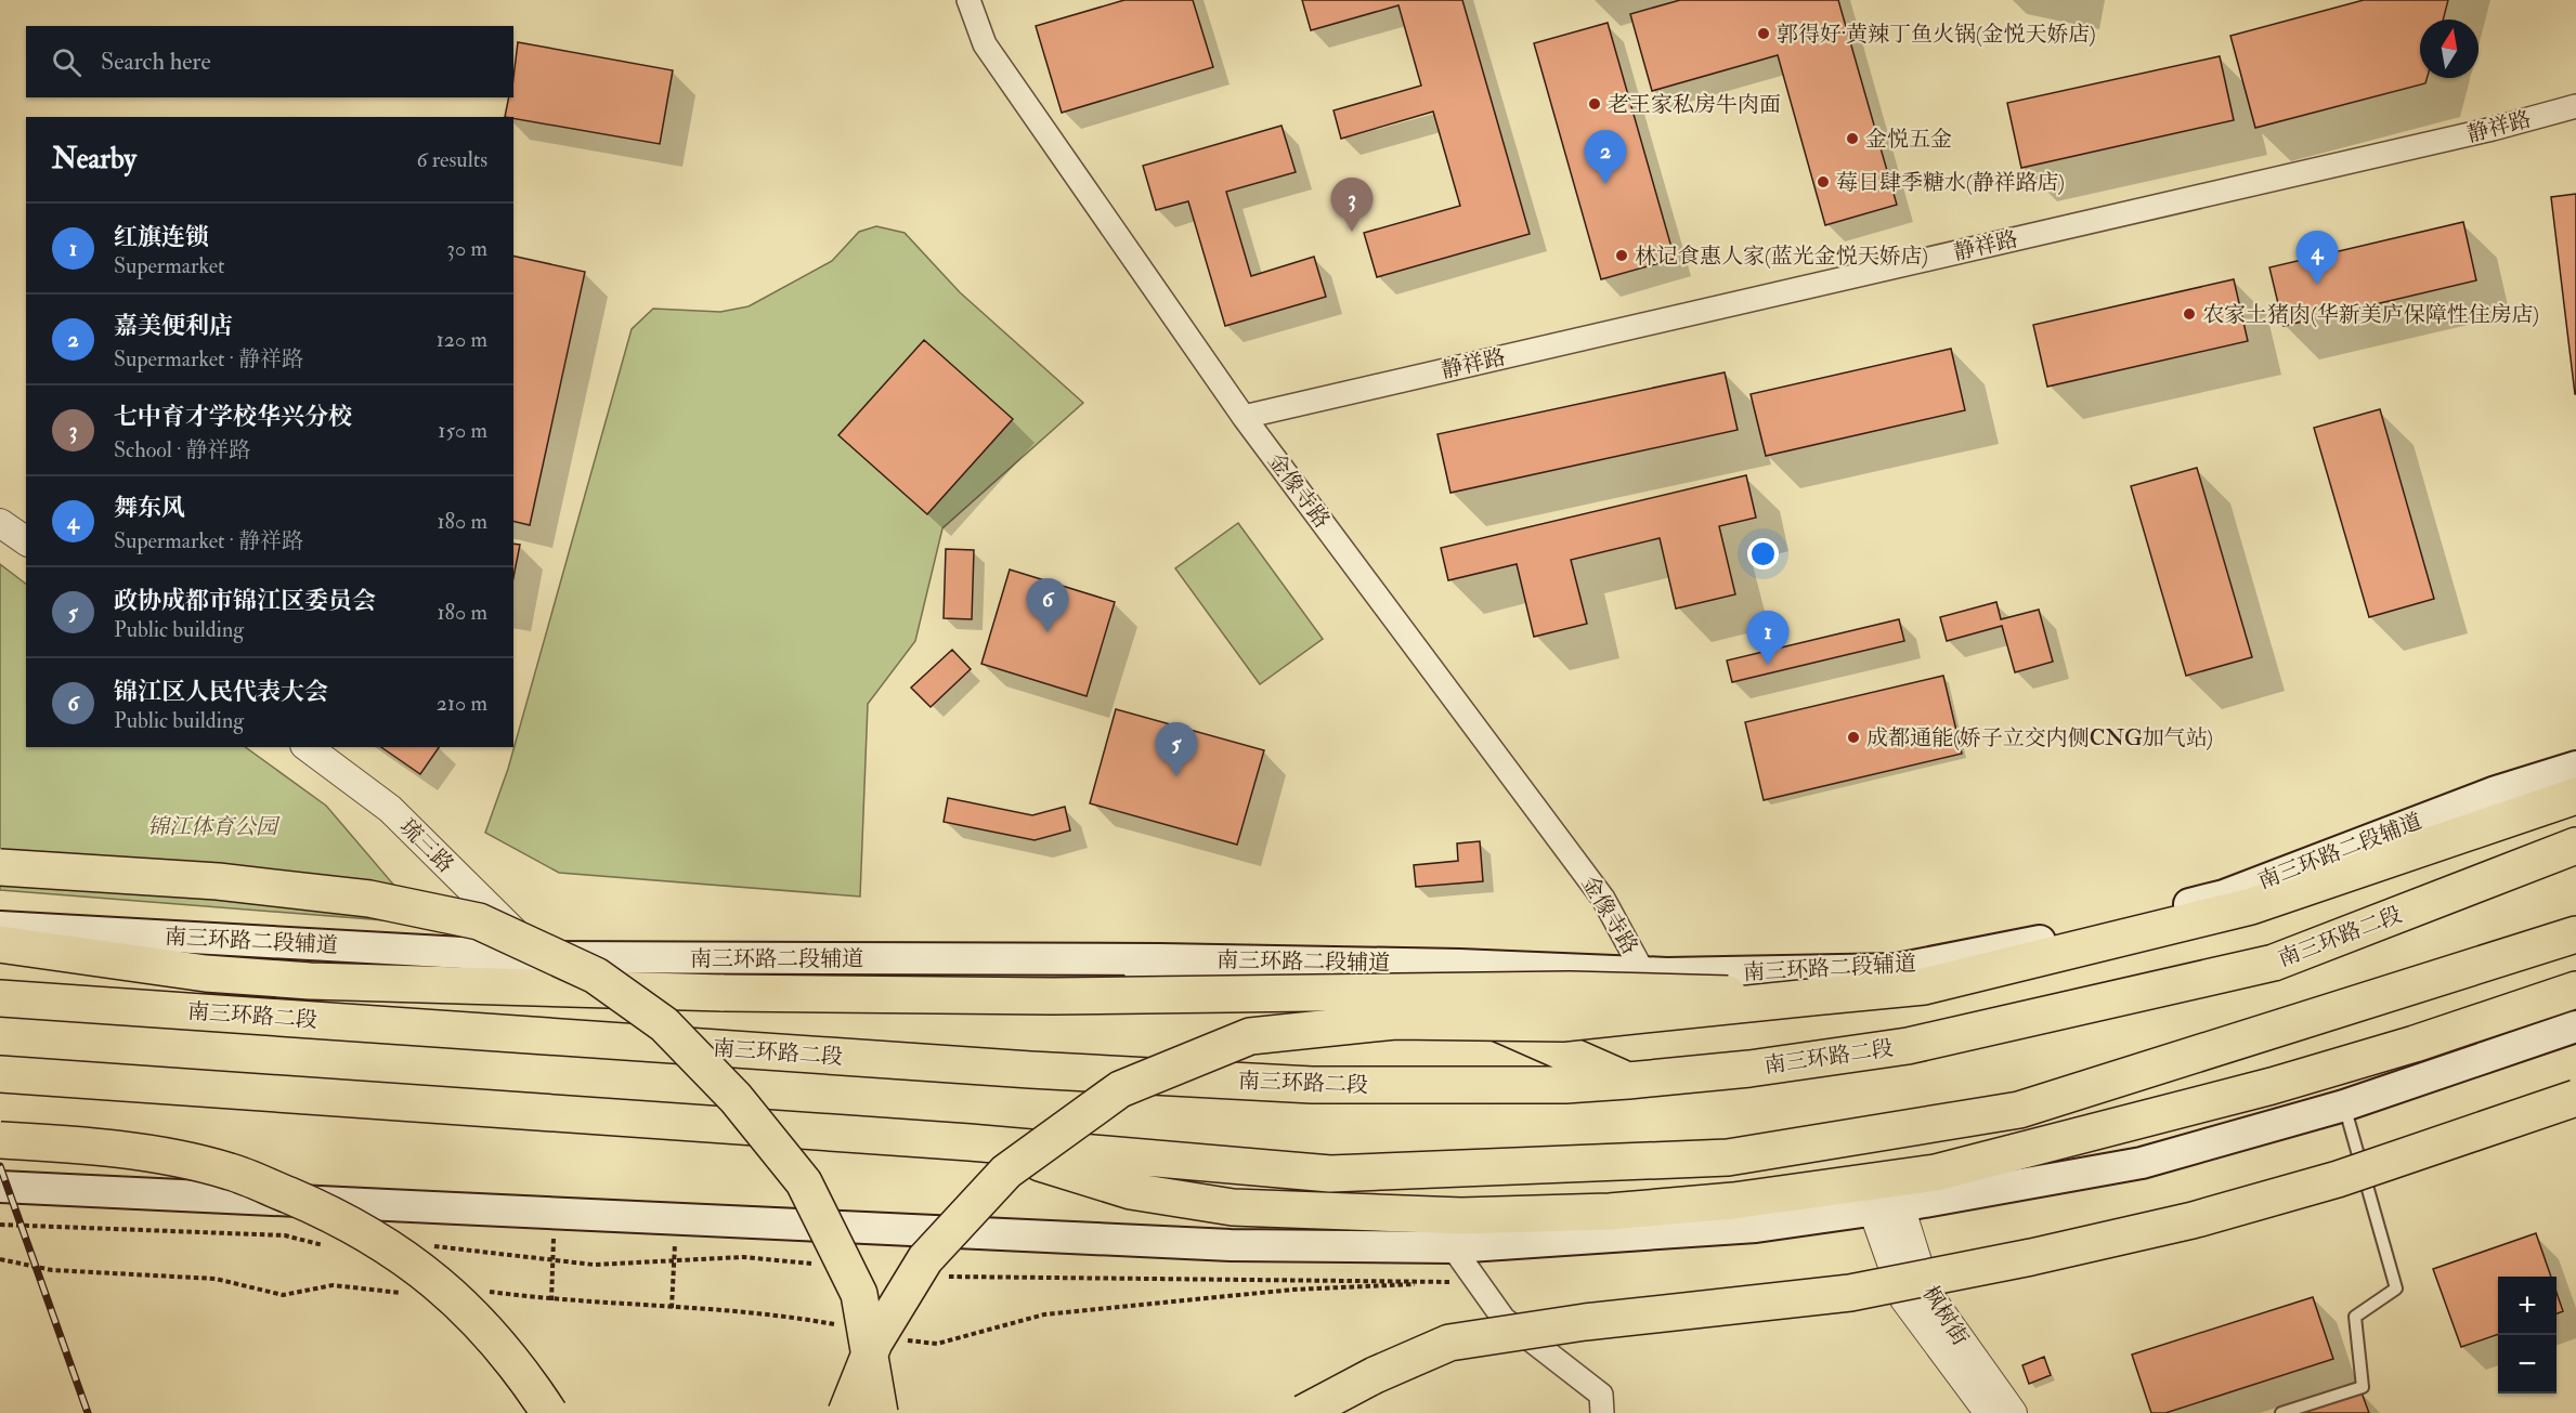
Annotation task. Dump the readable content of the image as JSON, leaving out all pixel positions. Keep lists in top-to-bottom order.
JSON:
{
  "streets": {
    "highway": ["南三环路二段"],
    "main road": ["南三环路二段辅道"],
    "street": [
      "静祥路",
      "金像寺路",
      "琉三路",
      "枫树街"
    ]
  },
  "crossings": [
    ["静祥路", "金像寺路"],
    ["金像寺路", "南三环路二段辅道"],
    ["琉三路", "南三环路二段辅道"]
  ],
  "parks": ["锦江体育公园"],
  "places": [
    "郭得好·黄辣丁鱼火锅(金悦天娇店)",
    "老王家私房牛肉面",
    "金悦五金",
    "莓日肆季糖水(静祥路店)",
    "林记食惠人家(蓝光金悦天娇店)",
    "农家土猪肉(华新美庐保障性住房店)",
    "成都通能(娇子立交内侧CNG加气站)"
  ],
  "north": "top",
  "page": {
    "search": "Search here",
    "heading": ["Nearby", "6 results"],
    "pins": [
      "2",
      "3",
      "4",
      "6",
      "1",
      "5"
    ],
    "list": [
      {
        "mark": "1",
        "name": "红旗连锁",
        "note": "Supermarket",
        "value": "30 m"
      },
      {
        "mark": "2",
        "name": "嘉美便利店",
        "note": "Supermarket · 静祥路",
        "value": "120 m"
      },
      {
        "mark": "3",
        "name": "七中育才学校华兴分校",
        "note": "School · 静祥路",
        "value": "150 m"
      },
      {
        "mark": "4",
        "name": "舞东风",
        "note": "Supermarket · 静祥路",
        "value": "180 m"
      },
      {
        "mark": "5",
        "name": "政协成都市锦江区委员会",
        "note": "Public building",
        "value": "180 m"
      },
      {
        "mark": "6",
        "name": "锦江区人民代表大会",
        "note": "Public building",
        "value": "210 m"
      }
    ],
    "map_buttons": ["+", "−"]
  }
}
